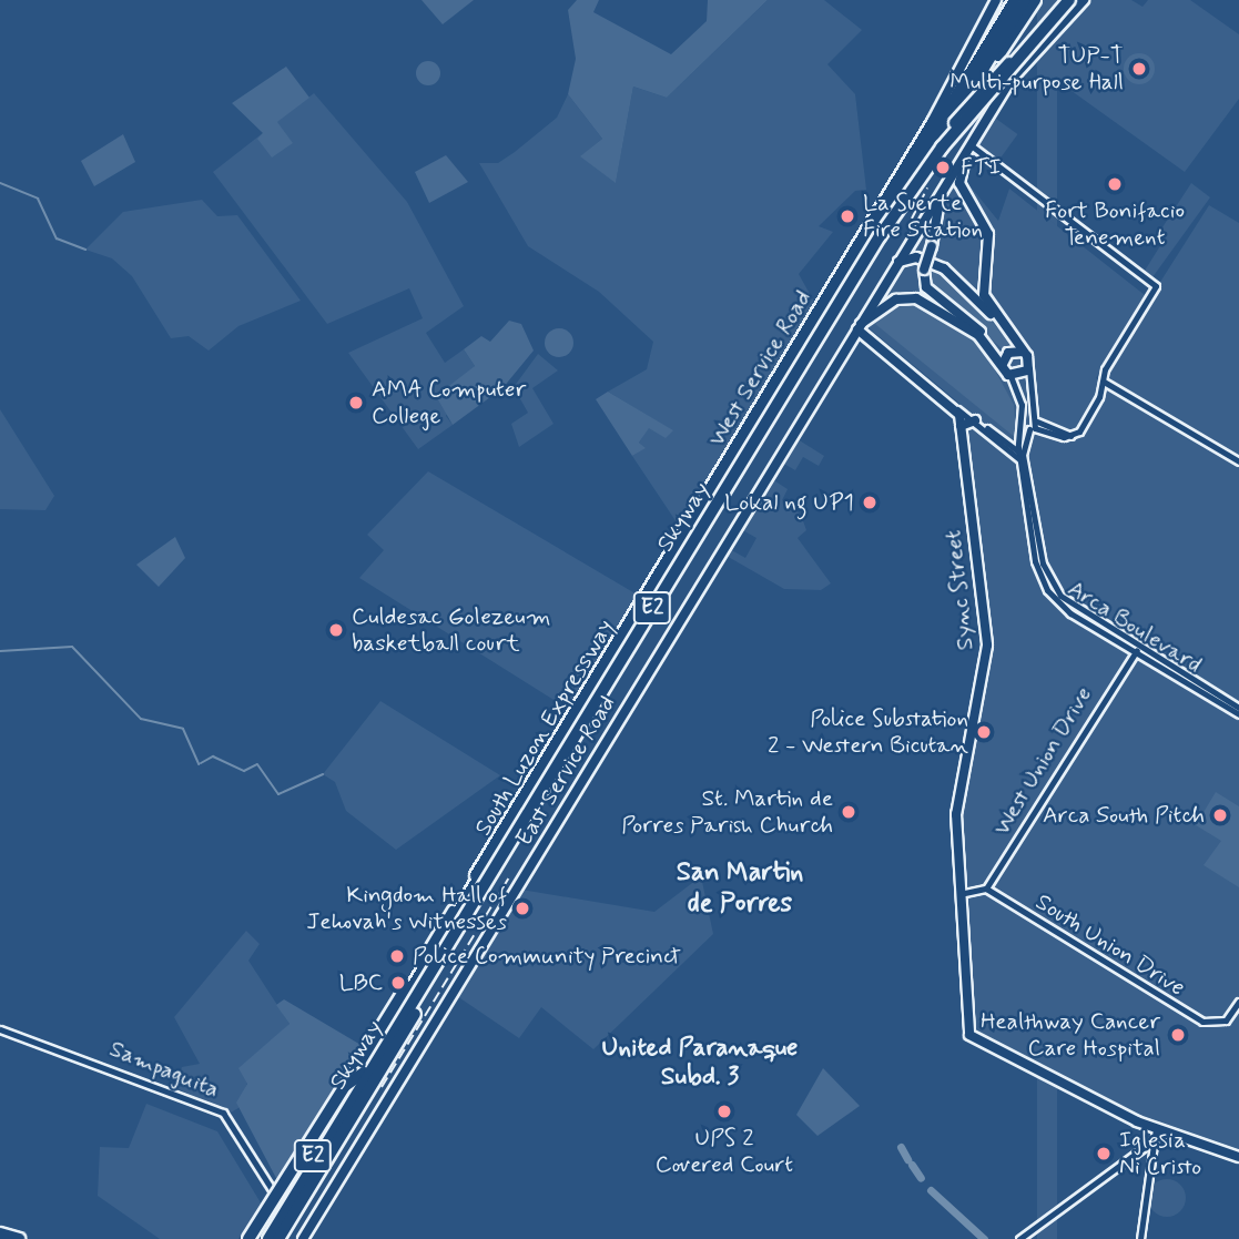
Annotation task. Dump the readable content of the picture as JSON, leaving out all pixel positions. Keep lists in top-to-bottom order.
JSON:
{
  "streets": {
    "highway": ["Skyway", "E2", "South Luzon Expressway"],
    "main road": ["West Service Road", "Sync Street", "East Service Road"],
    "street": [
      "Arca Boulevard",
      "West Union Drive",
      "South Union Drive",
      "Sampaguita"
    ]
  },
  "crossings": [
    ["West Service Road", "Sampaguita"],
    ["Skyway", "South Luzon Expressway"],
    ["Arca Boulevard", "West Union Drive"],
    ["Arca Boulevard", "East Service Road"],
    ["West Union Drive", "South Union Drive"]
  ],
  "districts": ["San Martin de Porres", "United Paranaque Subd. 3"],
  "places": [
    "TUP-T Multi-purpose Hall",
    "FTI",
    "Fort Bonifacio Tenement",
    "La Suerte Fire Station",
    "AMA Computer College",
    "Lokal ng UP1",
    "Culdesac Golezeum basketball court",
    "Police Substation 2 - Western Bicutan",
    "St. Martin de Porres Parish Church",
    "Arca South Pitch",
    "Kingdom Hall of Jehovah's Witnesses",
    "Police Community Precinct",
    "LBC",
    "Healthway Cancer Care Hospital",
    "UPS 2 Covered Court",
    "Iglesia Ni Cristo"
  ]
}
